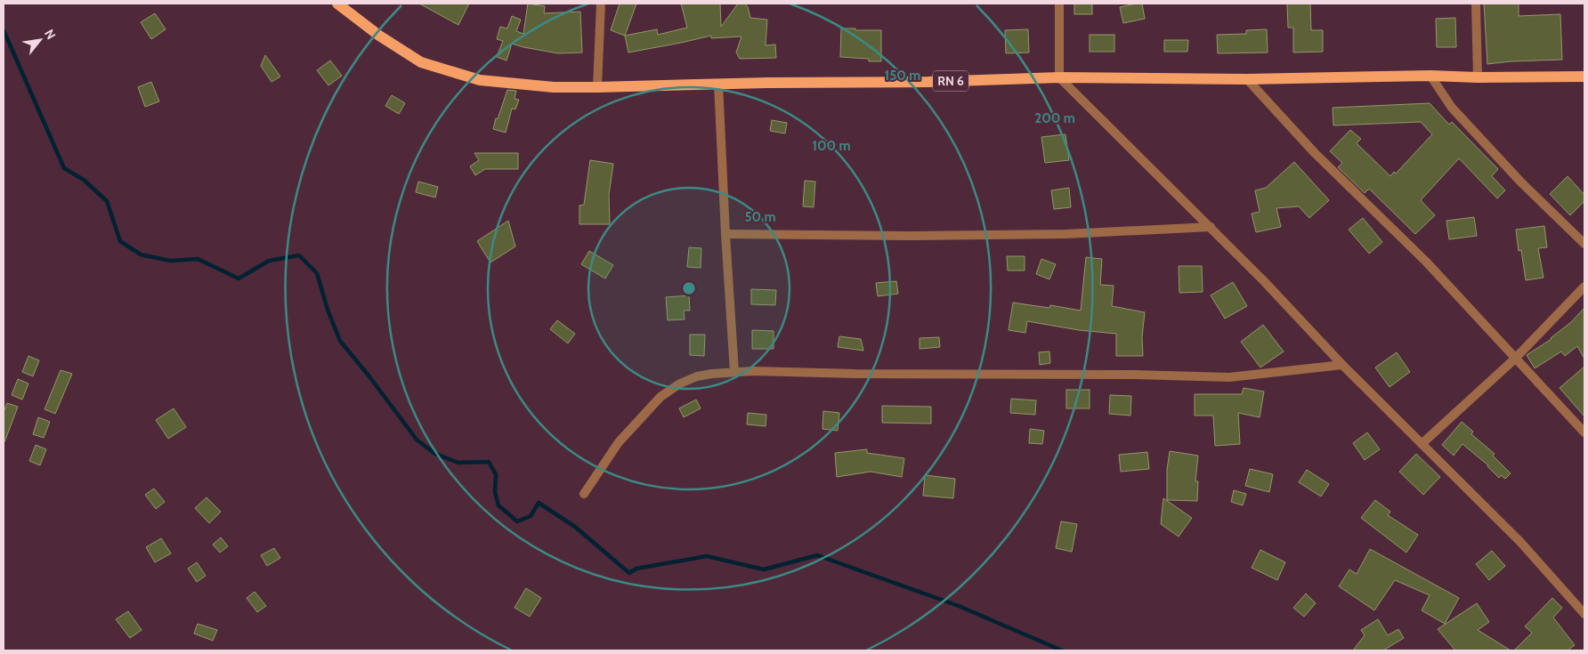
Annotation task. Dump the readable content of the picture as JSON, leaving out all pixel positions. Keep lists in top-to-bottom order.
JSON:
{
  "streets": {
    "main road": ["RN 6"]
  },
  "north": "top right",
  "rings": [
    "150 m",
    "200 m",
    "100 m",
    "50 m"
  ]
}
